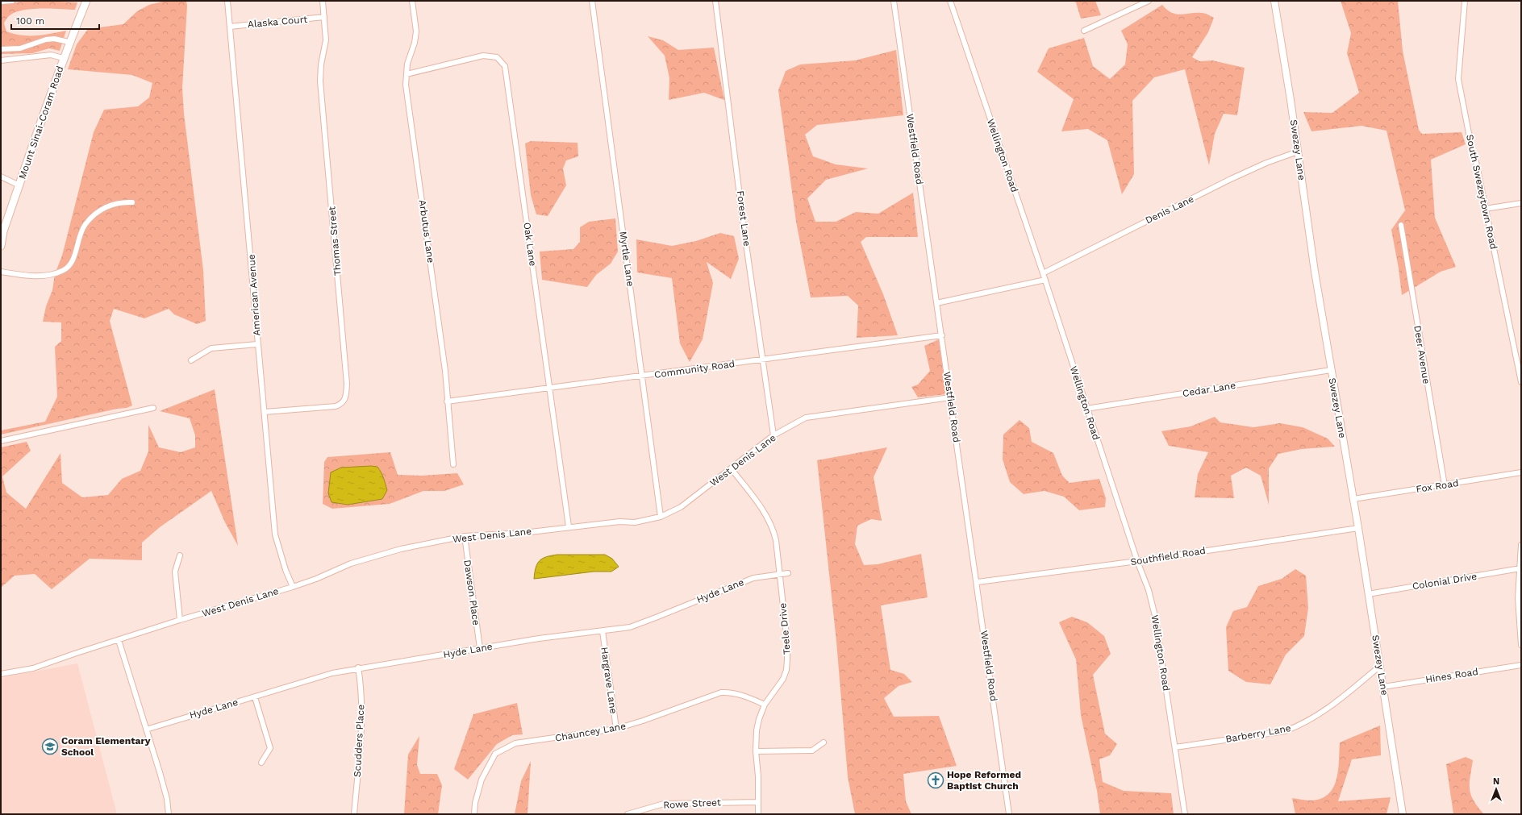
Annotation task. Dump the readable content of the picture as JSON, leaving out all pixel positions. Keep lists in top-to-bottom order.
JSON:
{
  "streets": {
    "main road": ["Mount Sinai-Coram Road"],
    "street": [
      "Alaska Court",
      "Westfield Road",
      "Swezey Lane",
      "Wellington Road",
      "South Swezeytown Road",
      "Denis Lane",
      "Forest Lane",
      "Arbutus Lane",
      "Thomas Street",
      "Oak Lane",
      "Myrtle Lane",
      "American Avenue",
      "Deer Avenue",
      "Community Road",
      "Cedar Lane",
      "West Denis Lane",
      "Fox Road",
      "Southfield Road",
      "Colonial Drive",
      "Hyde Lane",
      "Dawson Place",
      "Teele Drive",
      "Hines Road",
      "Hargrave Lane",
      "Chauncey Lane",
      "Barberry Lane",
      "Scudders Place",
      "Rowe Street"
    ]
  },
  "crossings": [
    ["Alaska Court", "Thomas Street"],
    ["Alaska Court", "American Avenue"],
    ["Westfield Road", "Community Road"],
    ["Westfield Road", "West Denis Lane"],
    ["Westfield Road", "Southfield Road"],
    ["Swezey Lane", "Denis Lane"],
    ["Swezey Lane", "Cedar Lane"],
    ["Swezey Lane", "Fox Road"],
    ["Swezey Lane", "Southfield Road"],
    ["Swezey Lane", "Colonial Drive"],
    ["Swezey Lane", "Hines Road"],
    ["Swezey Lane", "Barberry Lane"],
    ["Wellington Road", "Denis Lane"],
    ["Wellington Road", "Cedar Lane"],
    ["Wellington Road", "Southfield Road"],
    ["Wellington Road", "Barberry Lane"],
    ["Forest Lane", "Community Road"],
    ["Forest Lane", "West Denis Lane"],
    ["Arbutus Lane", "Oak Lane"],
    ["Arbutus Lane", "Community Road"],
    ["Thomas Street", "American Avenue"],
    ["Oak Lane", "Community Road"],
    ["Oak Lane", "West Denis Lane"],
    ["Myrtle Lane", "Community Road"],
    ["Myrtle Lane", "West Denis Lane"],
    ["American Avenue", "West Denis Lane"],
    ["Deer Avenue", "Fox Road"],
    ["West Denis Lane", "Dawson Place"],
    ["West Denis Lane", "Teele Drive"],
    ["Hyde Lane", "Dawson Place"],
    ["Hyde Lane", "Teele Drive"],
    ["Hyde Lane", "Hargrave Lane"],
    ["Hyde Lane", "Scudders Place"],
    ["Teele Drive", "Chauncey Lane"],
    ["Teele Drive", "Rowe Street"],
    ["Hargrave Lane", "Chauncey Lane"]
  ],
  "places": {
    "school or university": ["Coram Elementary School"],
    "church": ["Hope Reformed Baptist Church"]
  },
  "scale_bar": "100 m",
  "north": "top"
}
